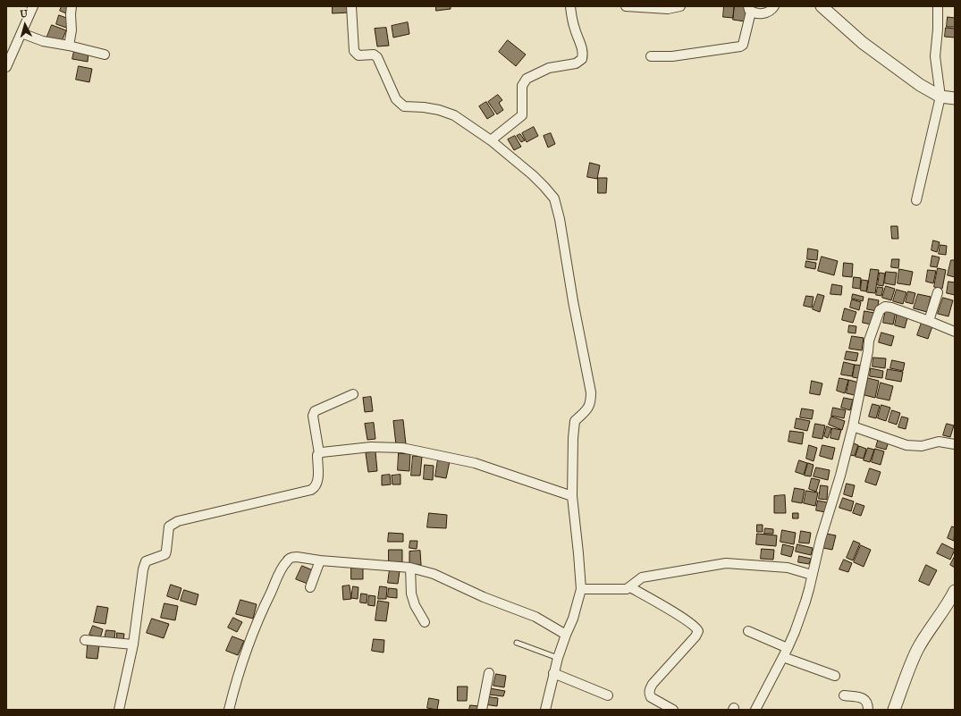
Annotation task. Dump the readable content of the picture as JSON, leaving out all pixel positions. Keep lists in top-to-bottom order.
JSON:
{
  "north": "top"
}
